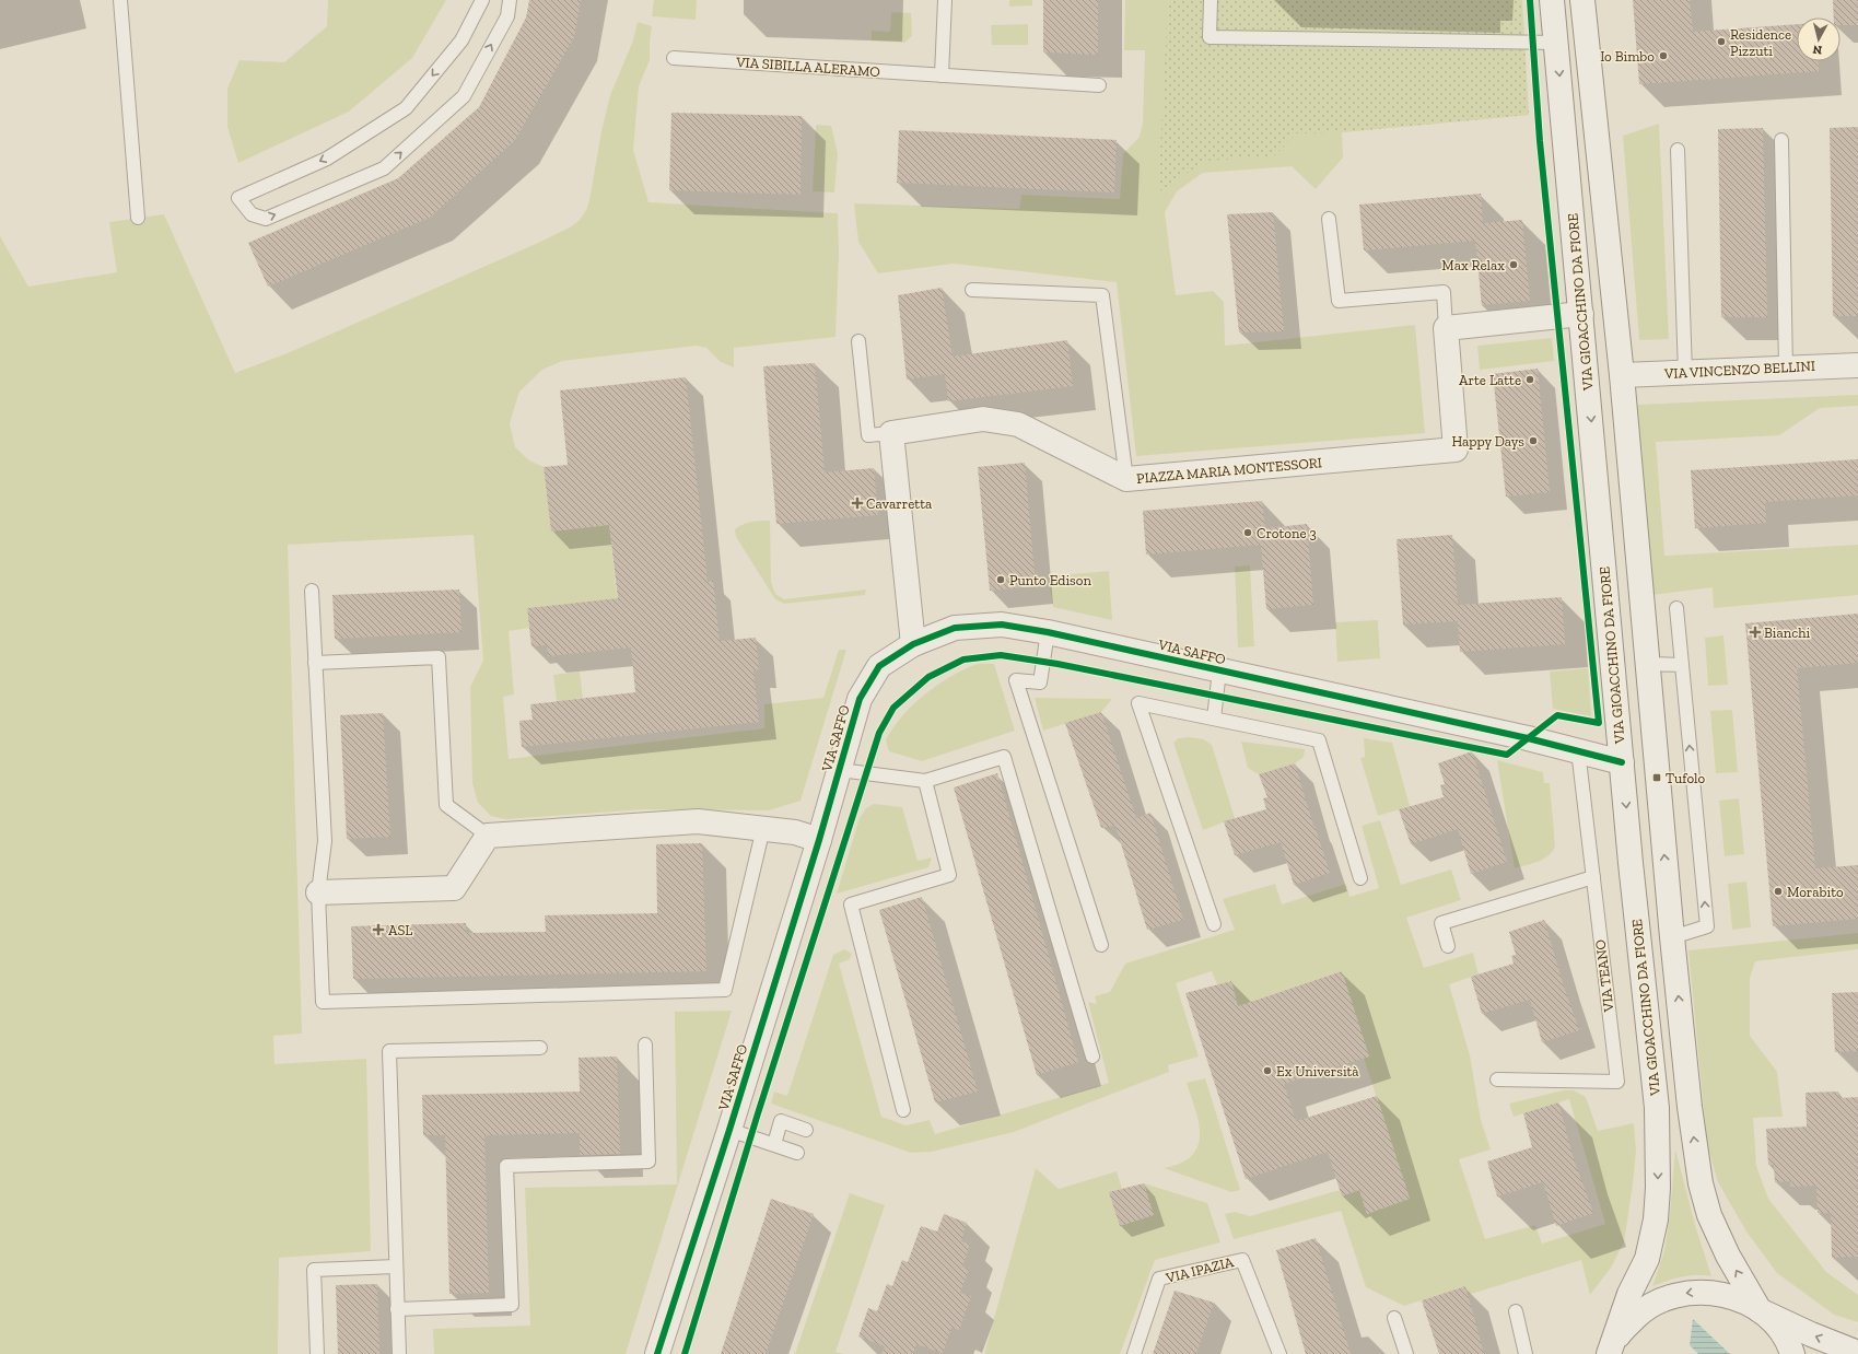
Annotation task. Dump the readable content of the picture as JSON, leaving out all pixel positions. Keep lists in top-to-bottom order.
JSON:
{
  "streets": {
    "street": [
      "VIA GIOACCHINO DA FIORE",
      "VIA VINCENZO BELLINI",
      "PIAZZA MARIA MONTESSORI",
      "VIA SAFFO"
    ],
    "lane": ["VIA SIBILLA ALERAMO", "VIA TEANO", "VIA IPAZIA"]
  },
  "crossings": [
    ["VIA GIOACCHINO DA FIORE", "VIA SAFFO"],
    ["VIA SAFFO", "VIA TEANO"]
  ],
  "places": {
    "other": [
      "Residence Pizzuti",
      "Io Bimbo",
      "Max Relax",
      "Arte Latte",
      "Happy Days",
      "Crotone 3",
      "Punto Edison",
      "Morabito",
      "Ex Università"
    ],
    "health": ["Cavarretta", "Bianchi", "ASL"],
    "transit": ["Tufolo"]
  },
  "north": "bottom"
}
